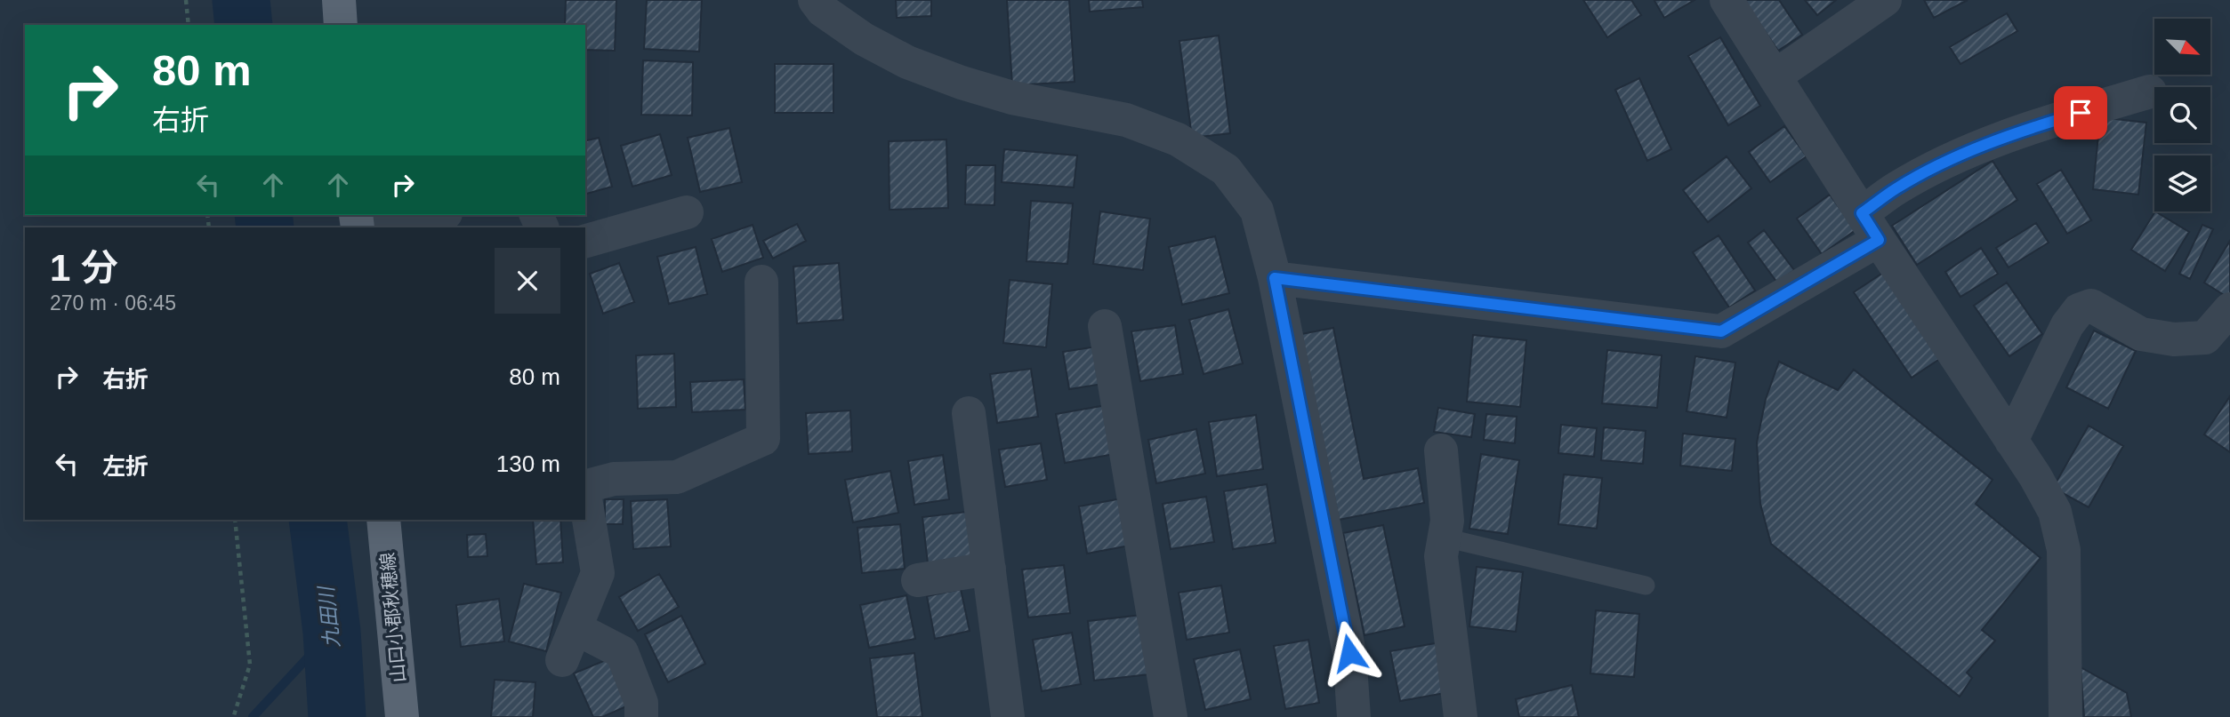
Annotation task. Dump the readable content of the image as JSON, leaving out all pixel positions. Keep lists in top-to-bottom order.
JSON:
{
  "streets": {
    "main road": ["山口小郡秋穂線"]
  },
  "water": ["九田川"],
  "north": "bottom right",
  "page": {
    "turn": ["80 m", "右折"],
    "heading": ["1 分", "270 m · 06:45"],
    "list": [
      {
        "name": "右折",
        "value": "80 m"
      },
      {
        "name": "左折",
        "value": "130 m"
      }
    ]
  }
}
